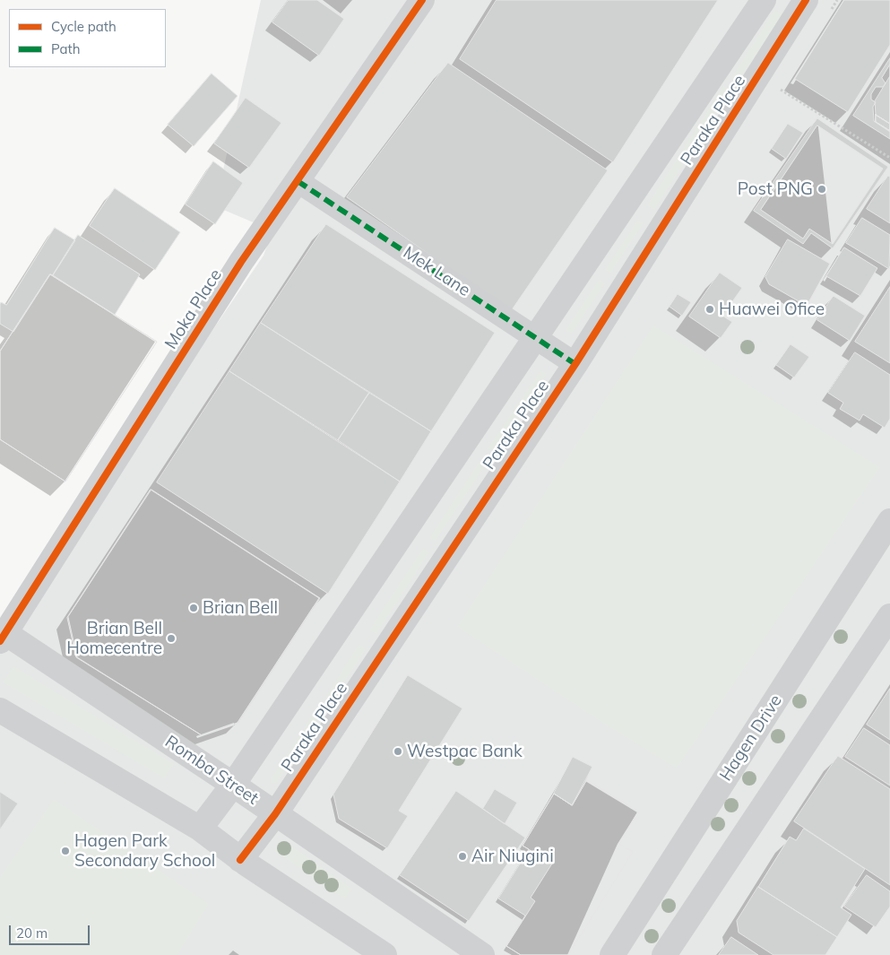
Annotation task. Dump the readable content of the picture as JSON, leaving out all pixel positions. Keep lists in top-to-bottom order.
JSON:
{
  "streets": {
    "street": [
      "Paraka Place",
      "Mek Lane",
      "Moka Place",
      "Hagen Drive",
      "Romba Street"
    ]
  },
  "crossings": [
    ["Paraka Place", "Mek Lane"],
    ["Paraka Place", "Romba Street"],
    ["Mek Lane", "Moka Place"],
    ["Moka Place", "Romba Street"]
  ],
  "places": [
    "Post PNG",
    "Huawei Ofice",
    "Brian Bell",
    "Brian Bell Homecentre",
    "Westpac Bank",
    "Hagen Park Secondary School",
    "Air Niugini"
  ],
  "legend": ["Cycle path", "Path"],
  "scale_bar": "20 m"
}
